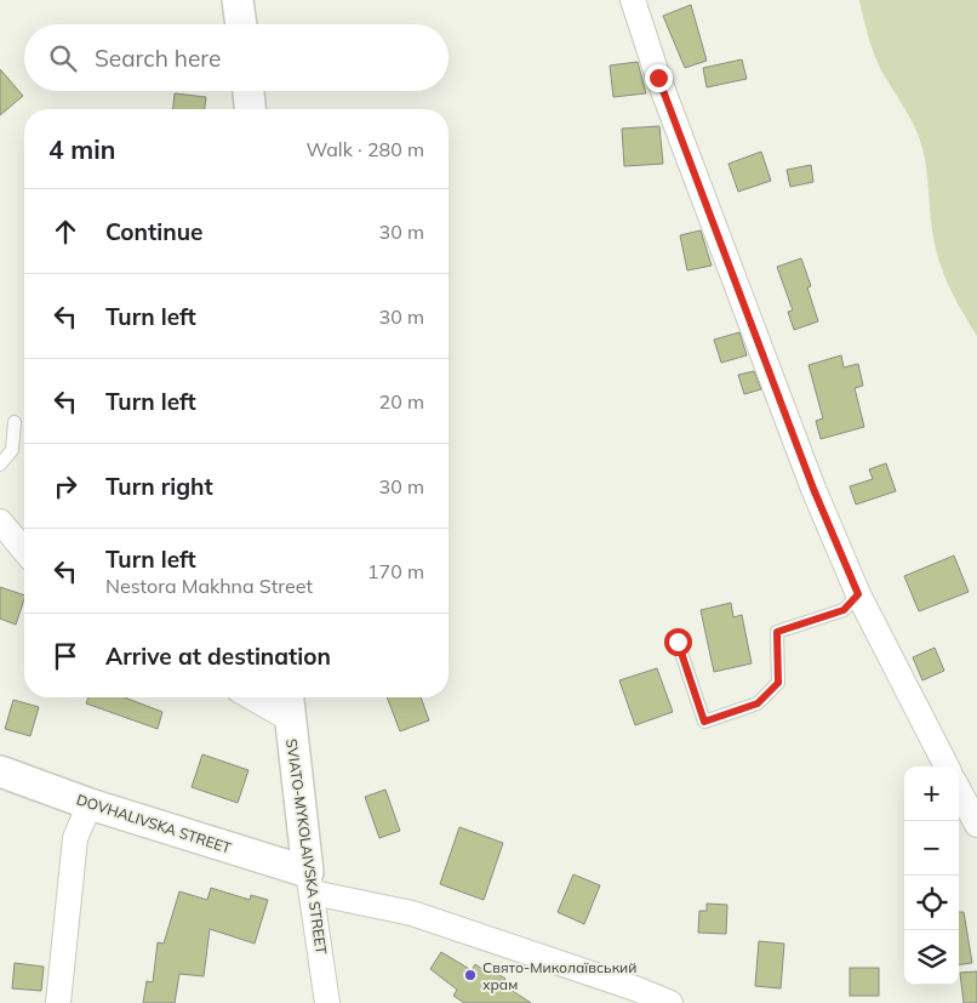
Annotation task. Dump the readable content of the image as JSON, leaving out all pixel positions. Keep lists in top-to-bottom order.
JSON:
{
  "streets": {
    "street": ["DOVHALIVSKA STREET", "SVIATO-MYKOLAIVSKA STREET"]
  },
  "crossings": [
    ["DOVHALIVSKA STREET", "SVIATO-MYKOLAIVSKA STREET"]
  ],
  "places": ["Свято-Миколаївський храм"],
  "page": {
    "search": "Search here",
    "heading": ["4 min", "Walk · 280 m"],
    "list": [
      ["Continue", "30 m"],
      ["Turn left", "30 m"],
      ["Turn left", "20 m"],
      ["Turn right", "30 m"],
      ["Turn left", "Nestora Makhna Street", "170 m"],
      "Arrive at destination"
    ],
    "map_buttons": ["+", "−"]
  }
}
